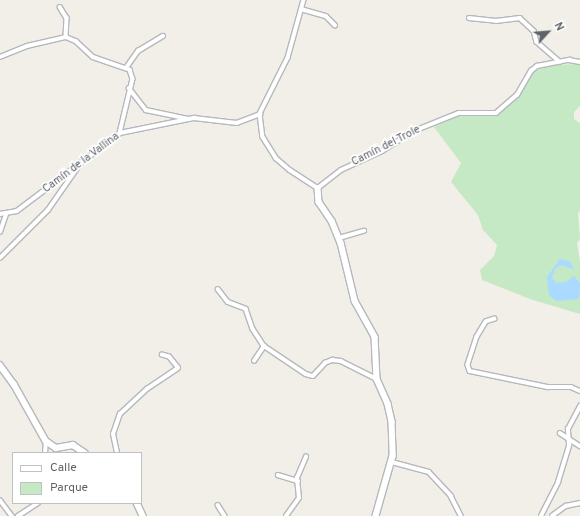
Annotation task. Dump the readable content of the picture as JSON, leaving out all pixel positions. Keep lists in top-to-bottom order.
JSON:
{
  "streets": {
    "street": ["Camín del Trole", "Camín de la Vallina"]
  },
  "legend": ["Calle", "Parque"],
  "north": "top right"
}
